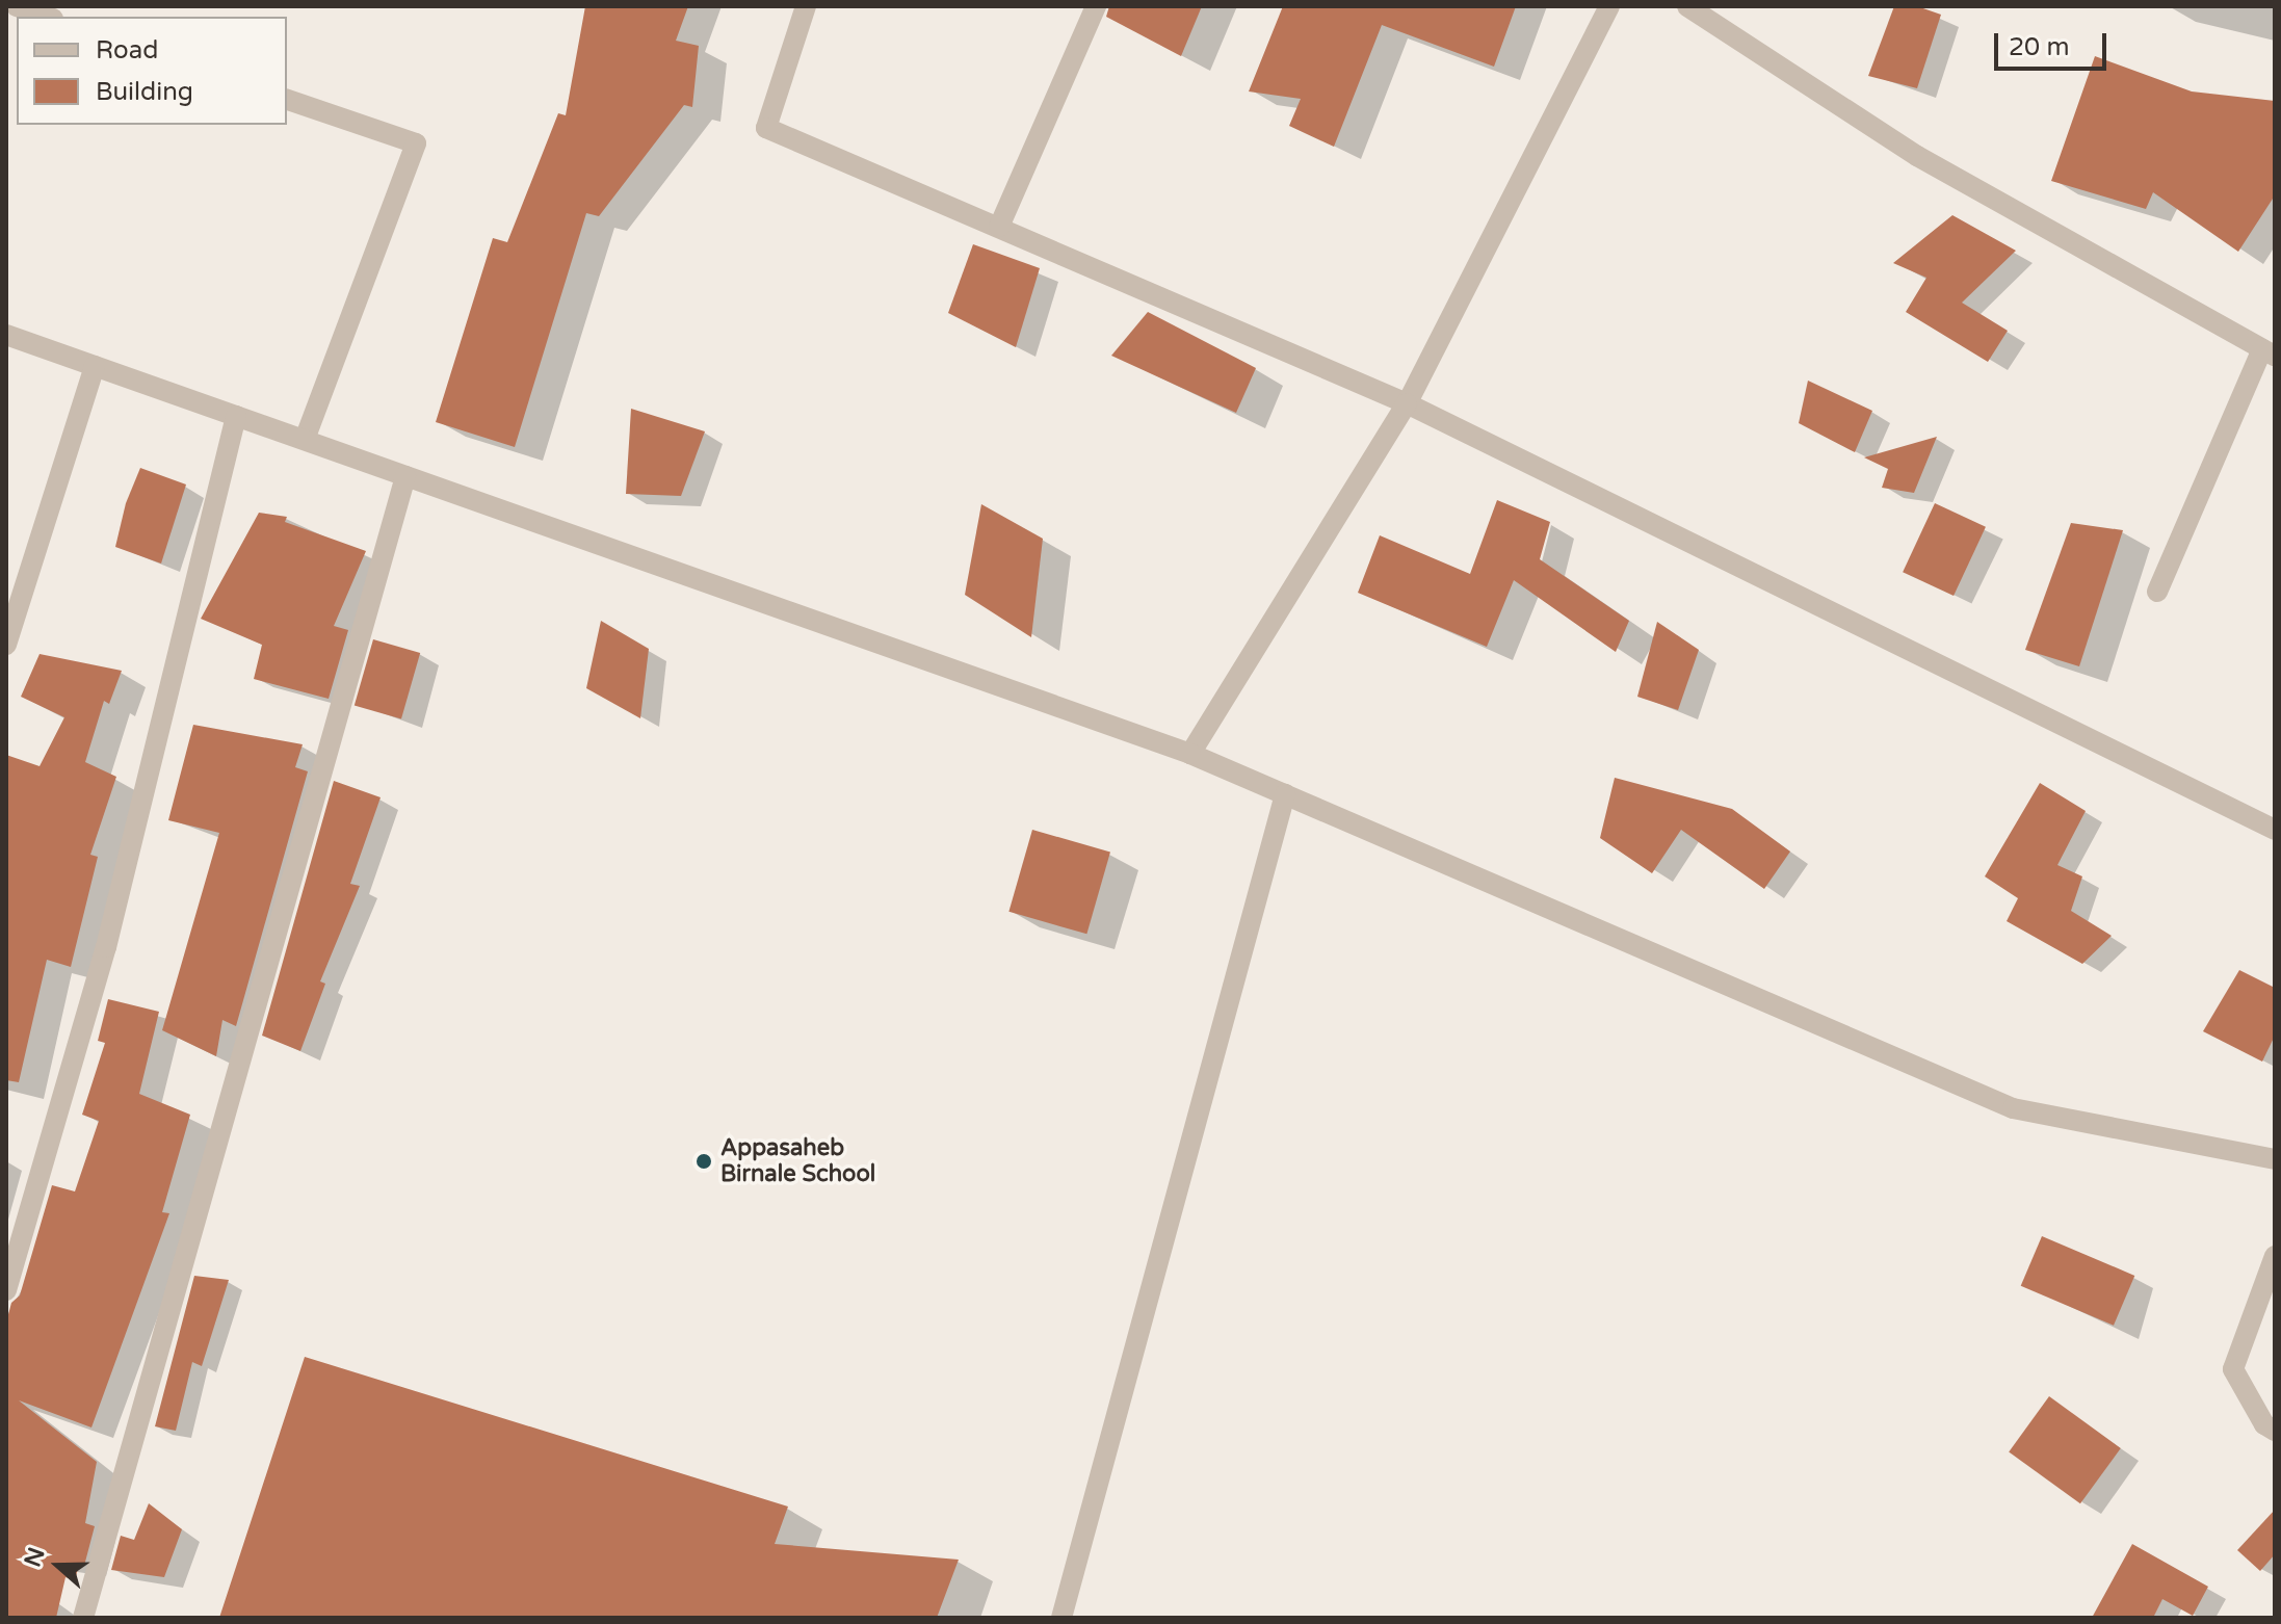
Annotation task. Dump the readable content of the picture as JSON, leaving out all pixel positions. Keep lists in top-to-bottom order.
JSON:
{
  "places": ["Appasaheb Birnale School"],
  "legend": ["Road", "Building"],
  "scale_bar": "20 m",
  "north": "left"
}
